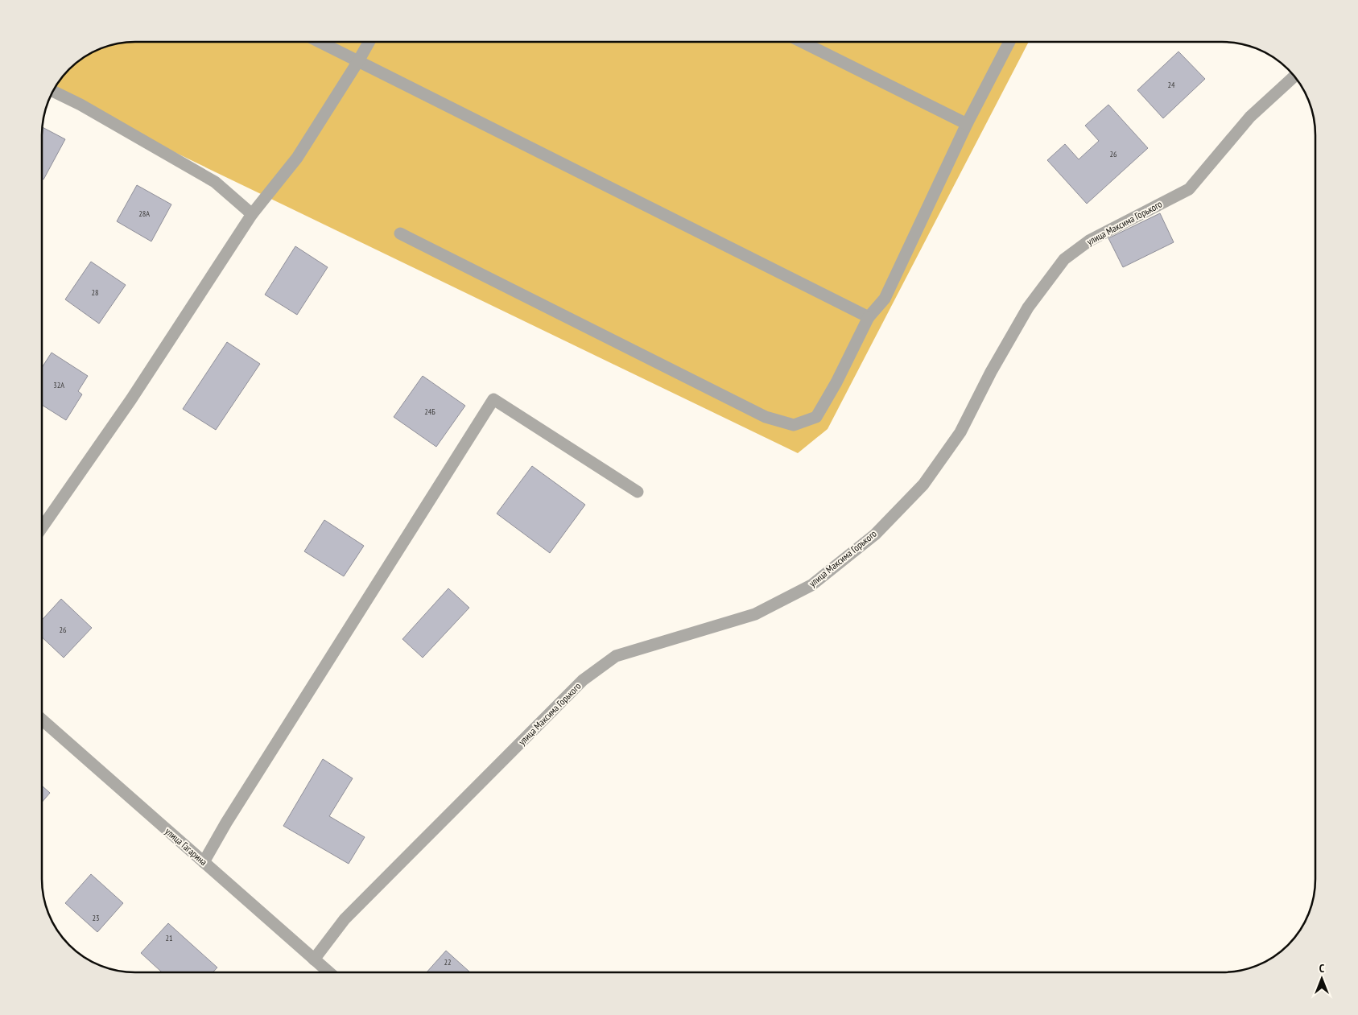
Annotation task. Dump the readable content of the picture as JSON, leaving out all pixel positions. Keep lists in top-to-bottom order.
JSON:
{
  "streets": {
    "street": ["улица Максима Горького", "улица Гагарина"]
  },
  "crossings": [
    ["улица Максима Горького", "улица Гагарина"]
  ],
  "house_numbers": [
    "24",
    "26",
    "28А",
    "28",
    "32А",
    "24Б",
    "26",
    "23",
    "21",
    "22"
  ],
  "north": "top"
}
